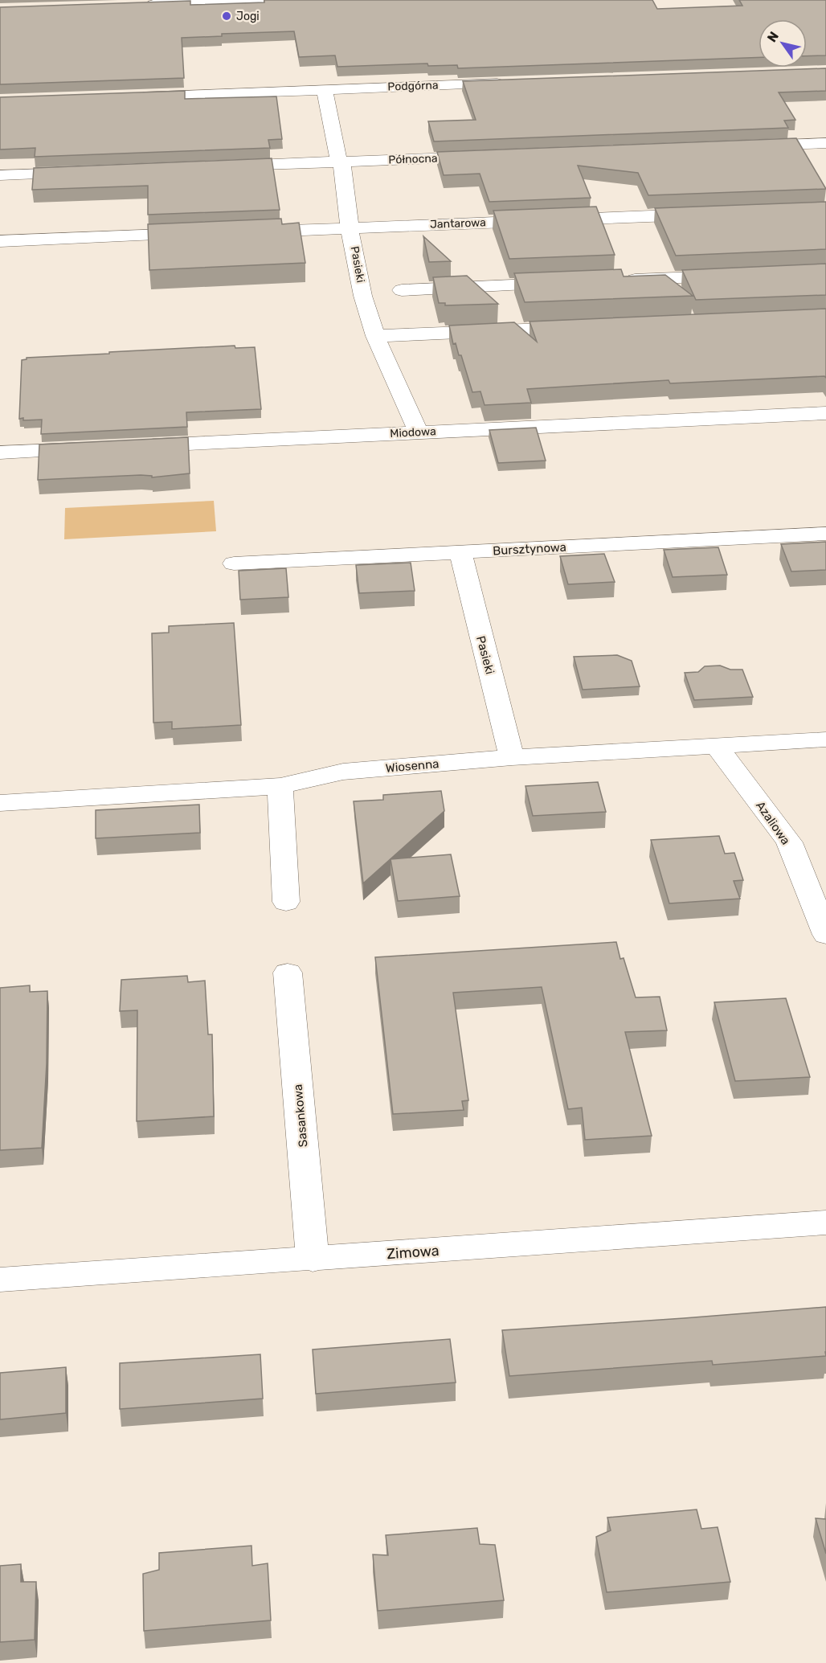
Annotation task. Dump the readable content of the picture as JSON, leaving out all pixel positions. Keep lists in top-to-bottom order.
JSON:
{
  "streets": {
    "street": [
      "Podgórna",
      "Północna",
      "Jantarowa",
      "Pasieki",
      "Miodowa",
      "Bursztynowa",
      "Wiosenna",
      "Azaliowa",
      "Sasankowa",
      "Zimowa"
    ]
  },
  "crossings": [
    ["Podgórna", "Pasieki"],
    ["Północna", "Pasieki"],
    ["Jantarowa", "Pasieki"],
    ["Pasieki", "Miodowa"],
    ["Pasieki", "Bursztynowa"],
    ["Pasieki", "Wiosenna"],
    ["Wiosenna", "Azaliowa"],
    ["Sasankowa", "Zimowa"]
  ],
  "places": ["Jogi"],
  "north": "top left"
}
